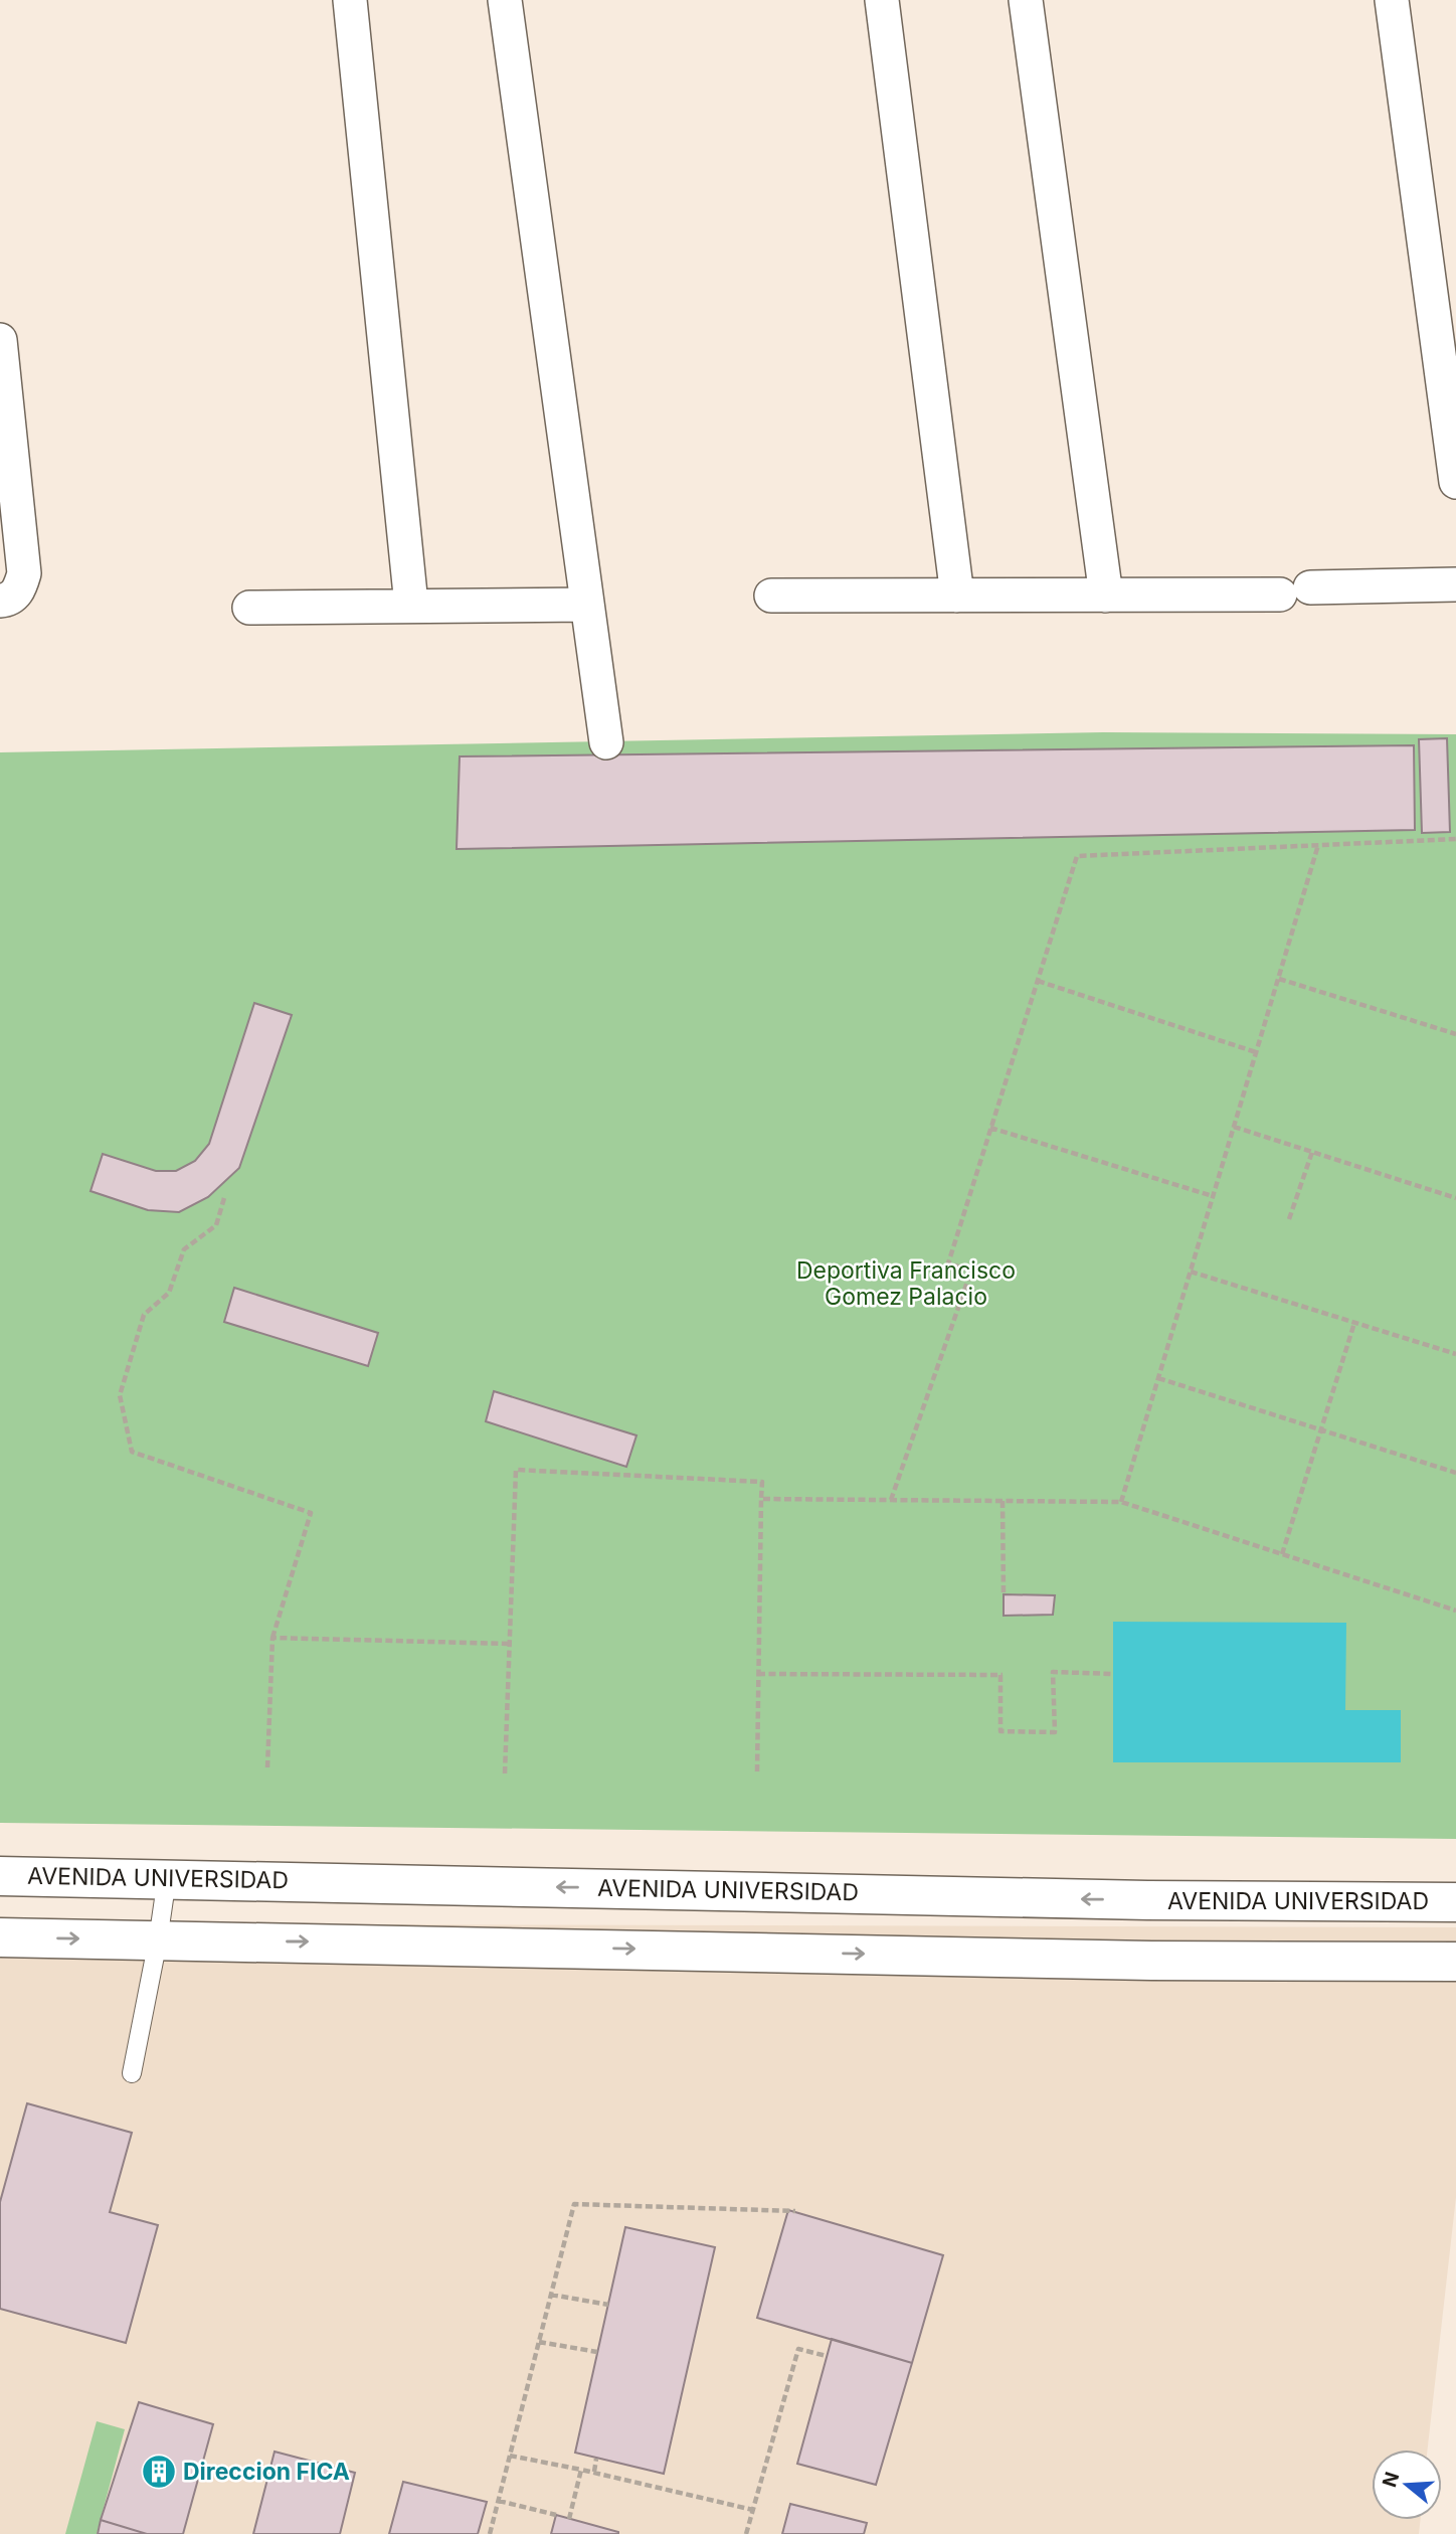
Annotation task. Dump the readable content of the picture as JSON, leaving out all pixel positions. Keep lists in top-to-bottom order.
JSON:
{
  "streets": {
    "street": ["AVENIDA UNIVERSIDAD"]
  },
  "parks": ["Deportiva Francisco Gomez Palacio"],
  "places": {
    "building": ["Direccion FICA"]
  },
  "north": "left"
}
